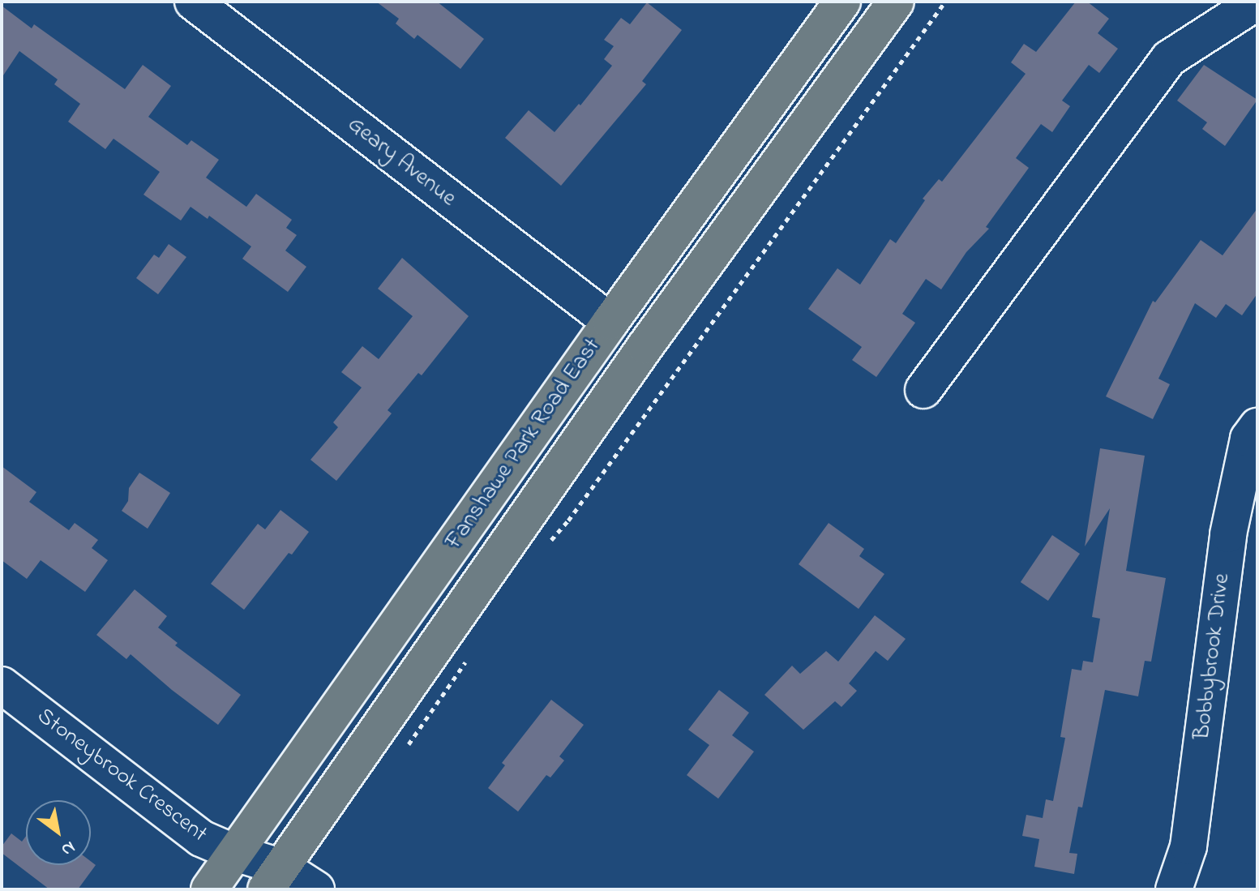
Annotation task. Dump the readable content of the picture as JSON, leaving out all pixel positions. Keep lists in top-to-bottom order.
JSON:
{
  "streets": {
    "main road": ["Fanshawe Park Road East"],
    "street": ["Geary Avenue", "Bobbybrook Drive", "Stoneybrook Crescent"]
  },
  "crossings": [
    ["Geary Avenue", "Fanshawe Park Road East"],
    ["Fanshawe Park Road East", "Stoneybrook Crescent"]
  ],
  "north": "bottom right"
}
